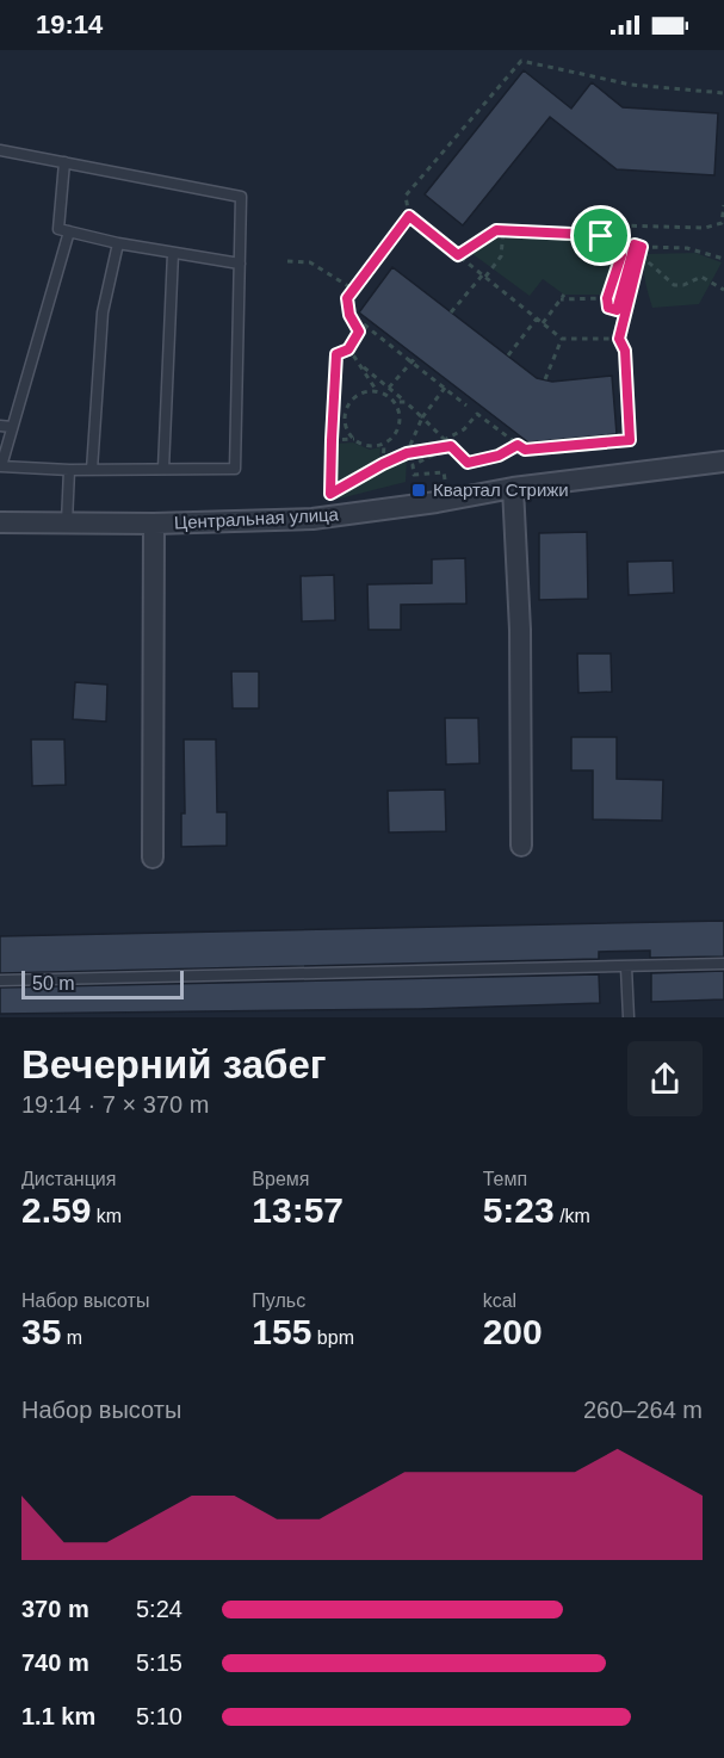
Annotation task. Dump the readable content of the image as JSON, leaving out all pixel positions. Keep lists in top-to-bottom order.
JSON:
{
  "streets": {
    "street": ["Центральная улица"]
  },
  "places": {
    "transit": ["Квартал Стрижи"]
  },
  "scale_bar": "50 m",
  "page": {
    "status": "19:14",
    "scale": "50 m",
    "heading": ["Вечерний забег", "19:14 · 7 × 370 m"],
    "stats": [
      ["Дистанция", "2.59 km"],
      ["Время", "13:57"],
      ["Темп", "5:23 /km"],
      ["Набор высоты", "35 m"],
      ["Пульс", "155 bpm"],
      ["kcal", "200"]
    ],
    "chart": ["Набор высоты", "260–264 m"],
    "list": [
      {
        "name": "370 m",
        "note": "5:24"
      },
      {
        "name": "740 m",
        "note": "5:15"
      },
      {
        "name": "1.1 km",
        "note": "5:10"
      }
    ]
  }
}
